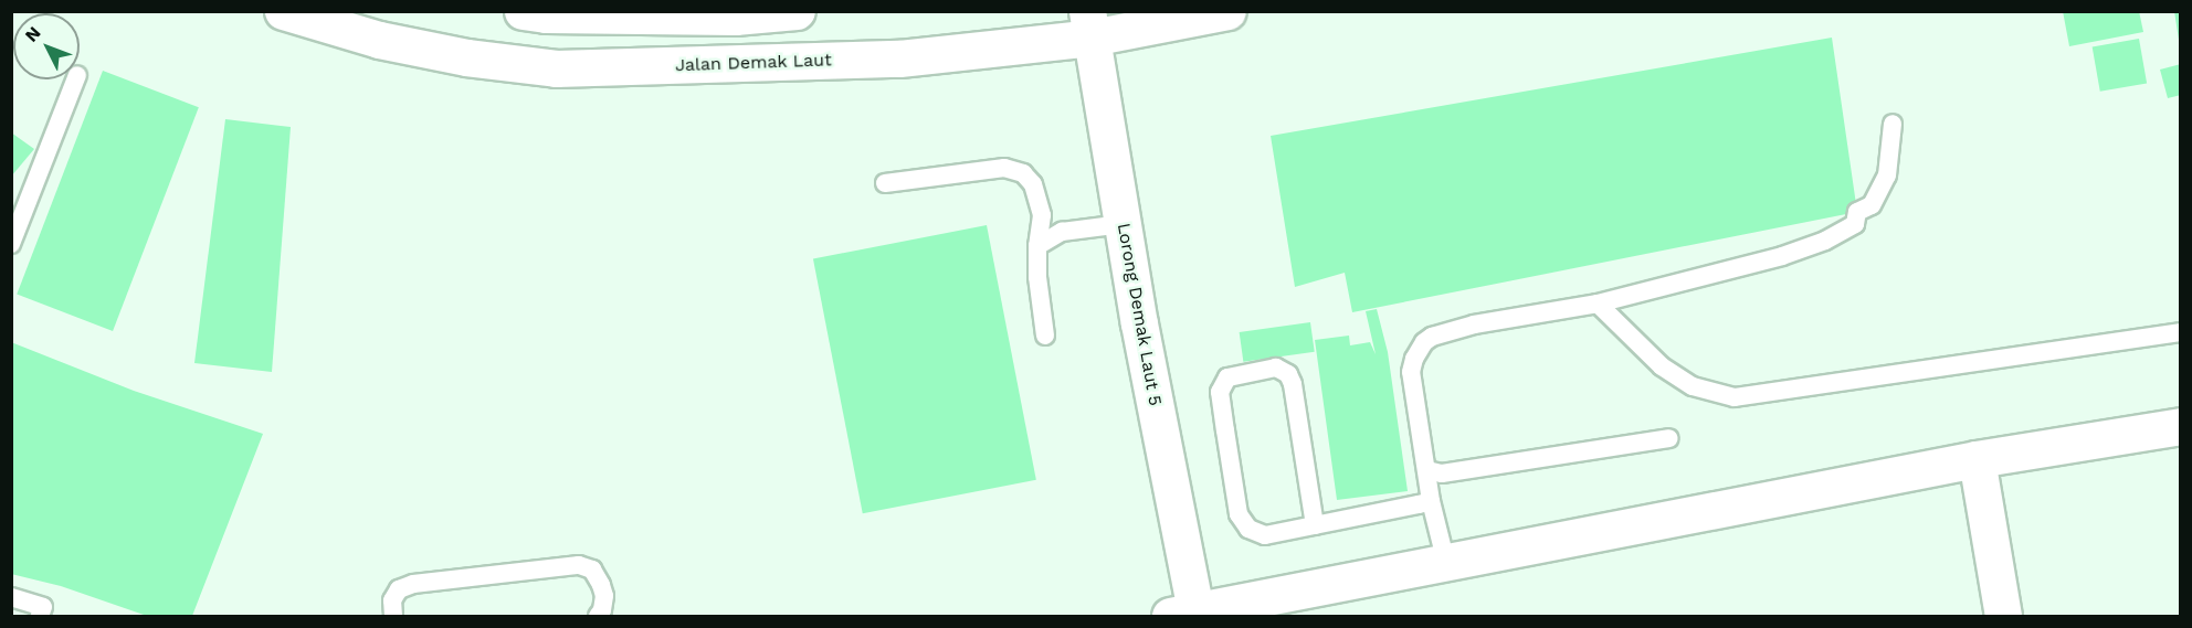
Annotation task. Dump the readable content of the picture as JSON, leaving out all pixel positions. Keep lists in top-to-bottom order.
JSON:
{
  "streets": {
    "street": ["Jalan Demak Laut", "Lorong Demak Laut 5"]
  },
  "crossings": [
    ["Jalan Demak Laut", "Lorong Demak Laut 5"]
  ],
  "north": "top left"
}
